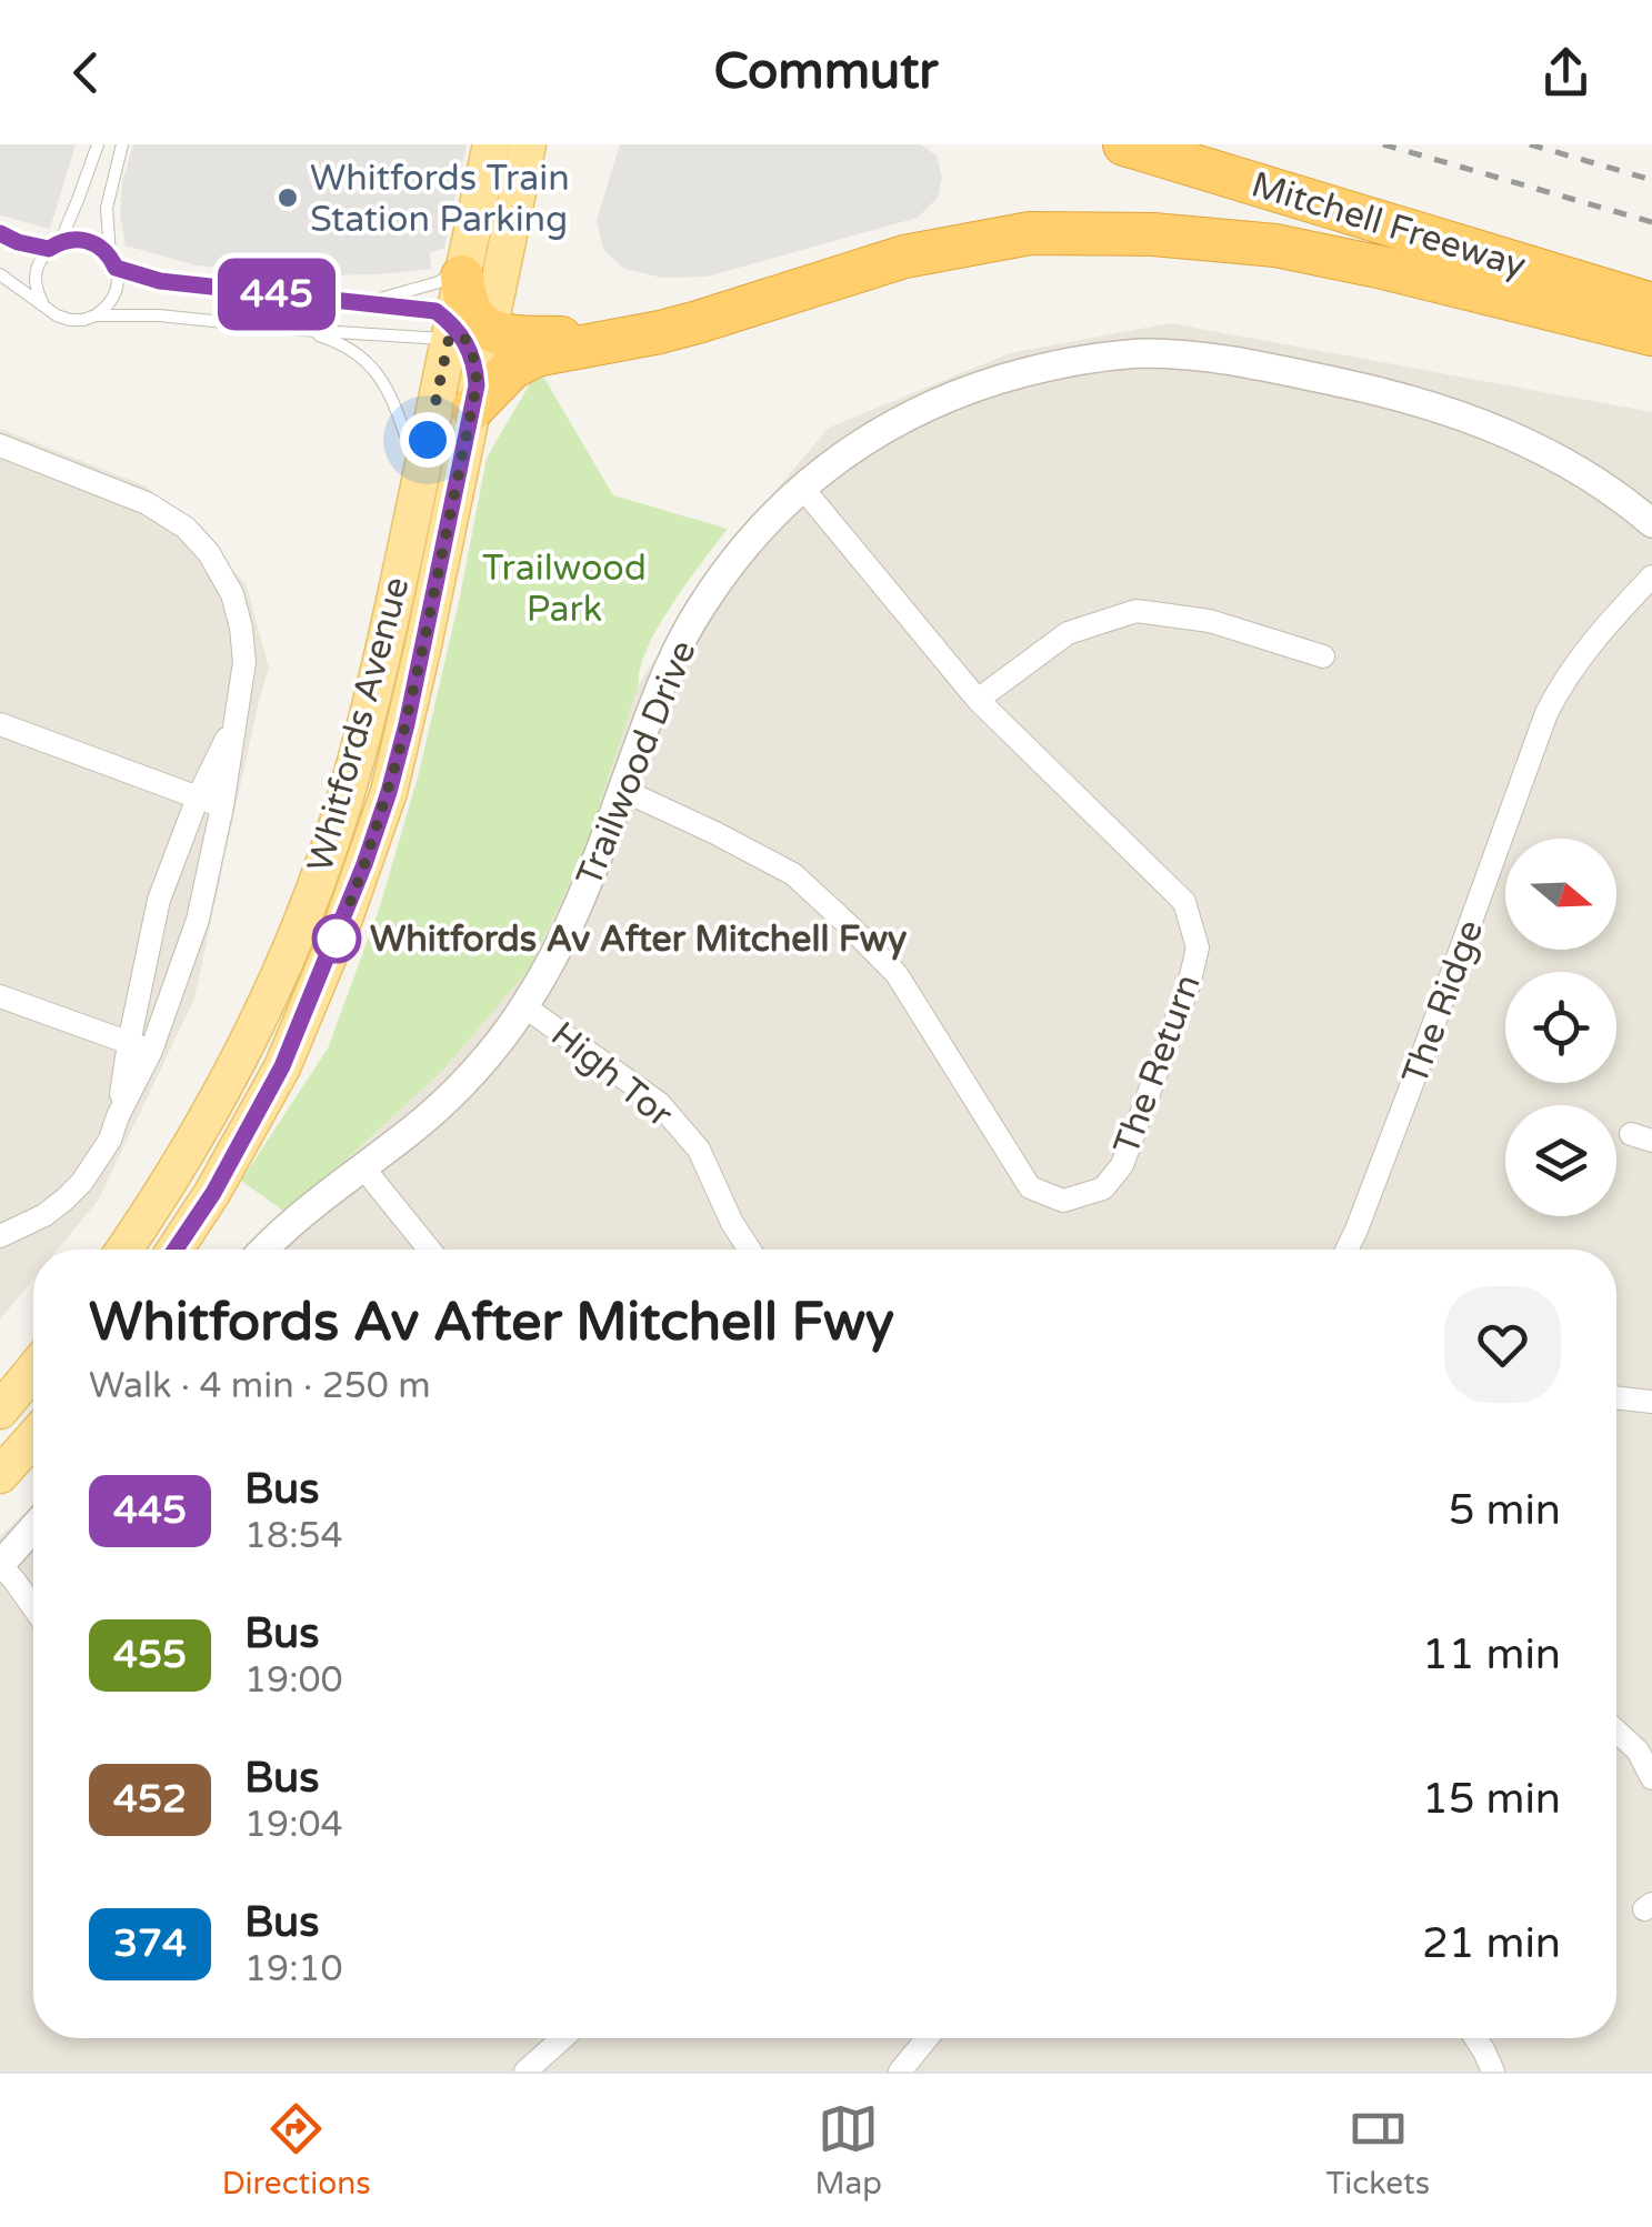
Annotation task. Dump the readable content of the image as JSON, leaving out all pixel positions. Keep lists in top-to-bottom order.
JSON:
{
  "streets": {
    "highway": ["Mitchell Freeway"],
    "main road": ["Whitfords Avenue"],
    "street": [
      "Trailwood Drive",
      "The Ridge",
      "The Return",
      "High Tor"
    ]
  },
  "crossings": [
    ["Trailwood Drive", "The Return"],
    ["Trailwood Drive", "High Tor"]
  ],
  "parks": ["Trailwood Park"],
  "places": ["Whitfords Train Station Parking", "Whitfords Av After Mitchell Fwy"],
  "lines": ["bus line 445"],
  "north": "right",
  "page": {
    "header": "Commutr",
    "on_map": "445",
    "heading": ["Whitfords Av After Mitchell Fwy", "Walk · 4 min · 250 m"],
    "list": [
      {
        "mark": "445",
        "name": "Bus",
        "note": "18:54",
        "value": "5 min"
      },
      {
        "mark": "455",
        "name": "Bus",
        "note": "19:00",
        "value": "11 min"
      },
      {
        "mark": "452",
        "name": "Bus",
        "note": "19:04",
        "value": "15 min"
      },
      {
        "mark": "374",
        "name": "Bus",
        "note": "19:10",
        "value": "21 min"
      }
    ],
    "tabs": ["Directions", "Map", "Tickets"]
  }
}
